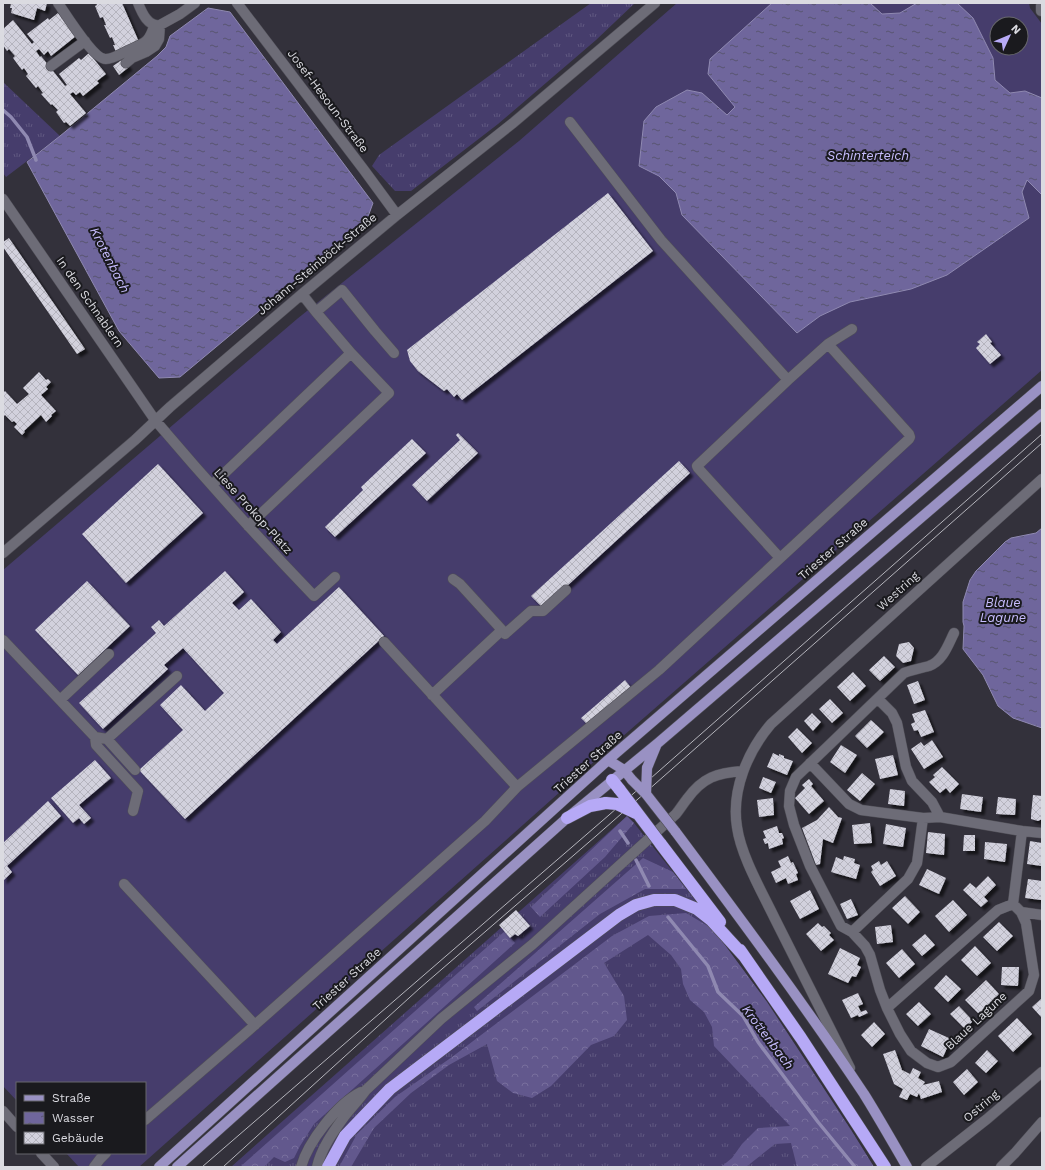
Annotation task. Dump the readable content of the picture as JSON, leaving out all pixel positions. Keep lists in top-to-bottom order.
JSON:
{
  "streets": {
    "main road": ["Triester Straße"],
    "street": [
      "Josef-Hesoun-Straße",
      "Johann-Steinböck-Straße",
      "In den Schnablern",
      "Liese Prokop-Platz",
      "Westring",
      "Blaue Lagune",
      "Ostring"
    ]
  },
  "crossings": [
    ["Josef-Hesoun-Straße", "Johann-Steinböck-Straße"],
    ["Johann-Steinböck-Straße", "In den Schnablern"],
    ["Johann-Steinböck-Straße", "Liese Prokop-Platz"],
    ["In den Schnablern", "Liese Prokop-Platz"]
  ],
  "water": [
    "Schinterteich",
    "Krotenbach",
    "Blaue Lagune",
    "Krottenbach"
  ],
  "legend": ["Straße", "Wasser", "Gebäude"],
  "north": "top right"
}
